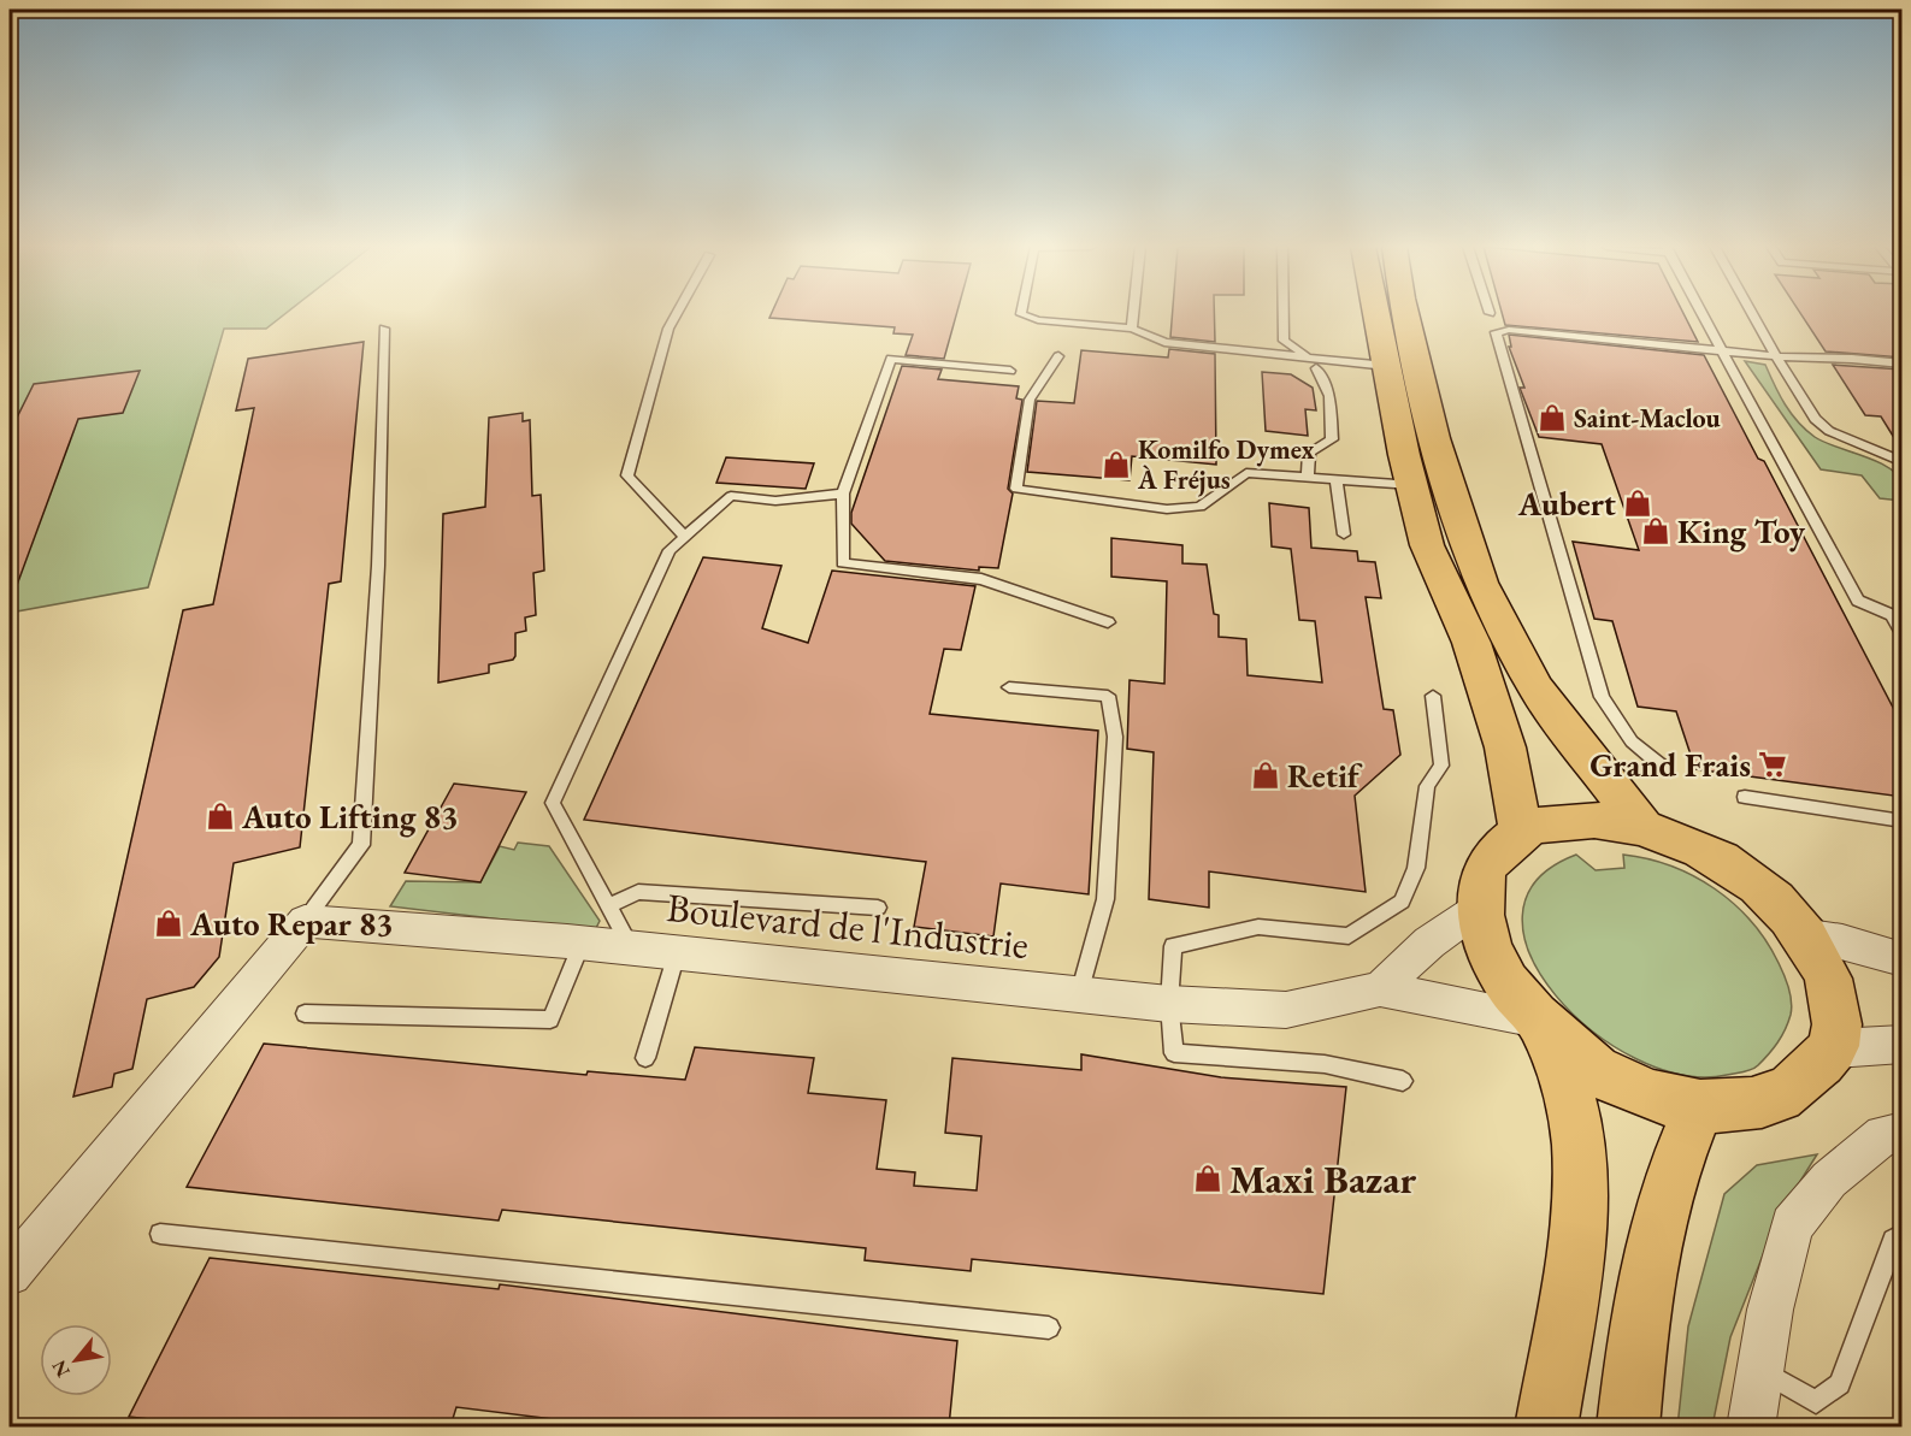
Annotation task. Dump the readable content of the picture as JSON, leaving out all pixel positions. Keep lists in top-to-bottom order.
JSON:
{
  "streets": {
    "street": ["Boulevard de l'Industrie"]
  },
  "places": {
    "shop": [
      "Saint-Maclou",
      "Komilfo Dymex À Fréjus",
      "Aubert",
      "King Toy",
      "Retif",
      "Auto Lifting 83",
      "Auto Repar 83",
      "Maxi Bazar"
    ],
    "supermarket": ["Grand Frais"]
  },
  "north": "bottom left"
}
